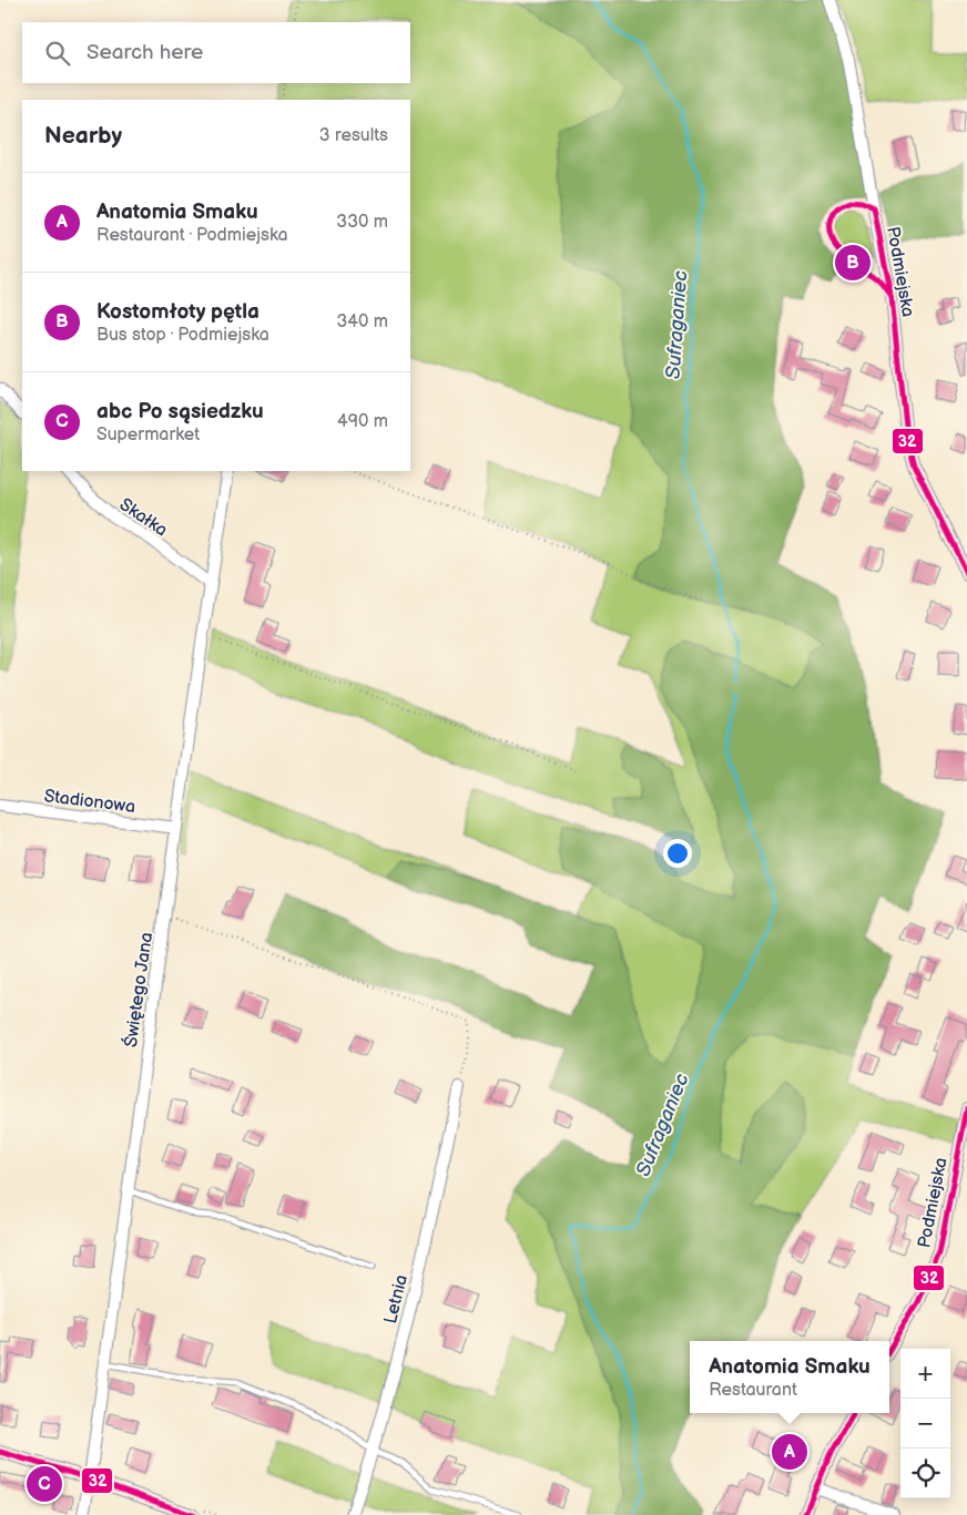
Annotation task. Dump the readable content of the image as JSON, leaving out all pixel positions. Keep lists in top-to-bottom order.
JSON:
{
  "streets": {
    "street": [
      "Podmiejska",
      "Skałka",
      "Stadionowa",
      "Świętego Jana",
      "Letnia"
    ]
  },
  "crossings": [
    ["Skałka", "Świętego Jana"],
    ["Stadionowa", "Świętego Jana"]
  ],
  "water": ["Sufraganiec"],
  "lines": ["transit line 32"],
  "page": {
    "search": "Search here",
    "heading": ["Nearby", "3 results"],
    "list": [
      {
        "mark": "A",
        "name": "Anatomia Smaku",
        "note": "Restaurant · Podmiejska",
        "value": "330 m"
      },
      {
        "mark": "B",
        "name": "Kostomłoty pętla",
        "note": "Bus stop · Podmiejska",
        "value": "340 m"
      },
      {
        "mark": "C",
        "name": "abc Po sąsiedzku",
        "note": "Supermarket",
        "value": "490 m"
      }
    ],
    "pins": ["B", "A", "C"],
    "popup": ["Anatomia Smaku", "Restaurant"],
    "map_buttons": ["+", "−"]
  }
}
